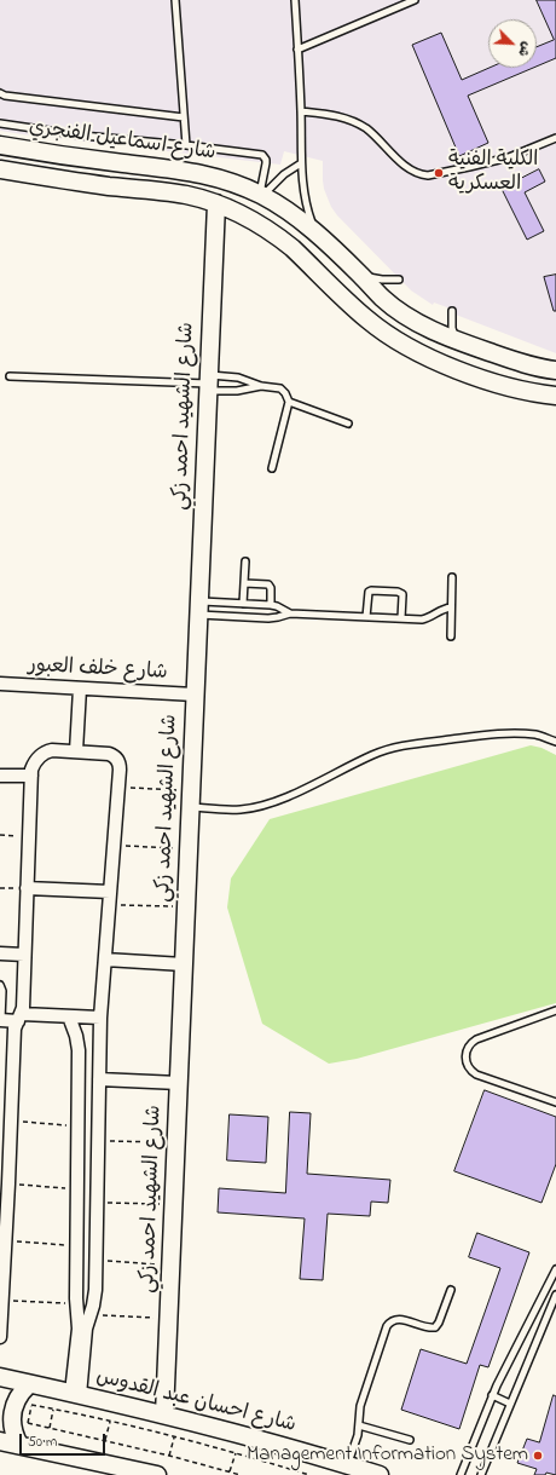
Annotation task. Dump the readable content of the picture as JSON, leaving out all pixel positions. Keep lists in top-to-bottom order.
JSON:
{
  "streets": {
    "street": [
      "شارع اسماعيل الفنجري",
      "شارع الشهيد احمد زكي",
      "شارع خلف العبور",
      "شارع احسان عبد القدوس"
    ]
  },
  "crossings": [
    ["شارع الشهيد احمد زكي", "شارع خلف العبور"],
    ["شارع الشهيد احمد زكي", "شارع احسان عبد القدوس"]
  ],
  "places": ["الكلية الفنية العسكرية", "Management Information System"],
  "scale_bar": "50 m",
  "north": "bottom right"
}
